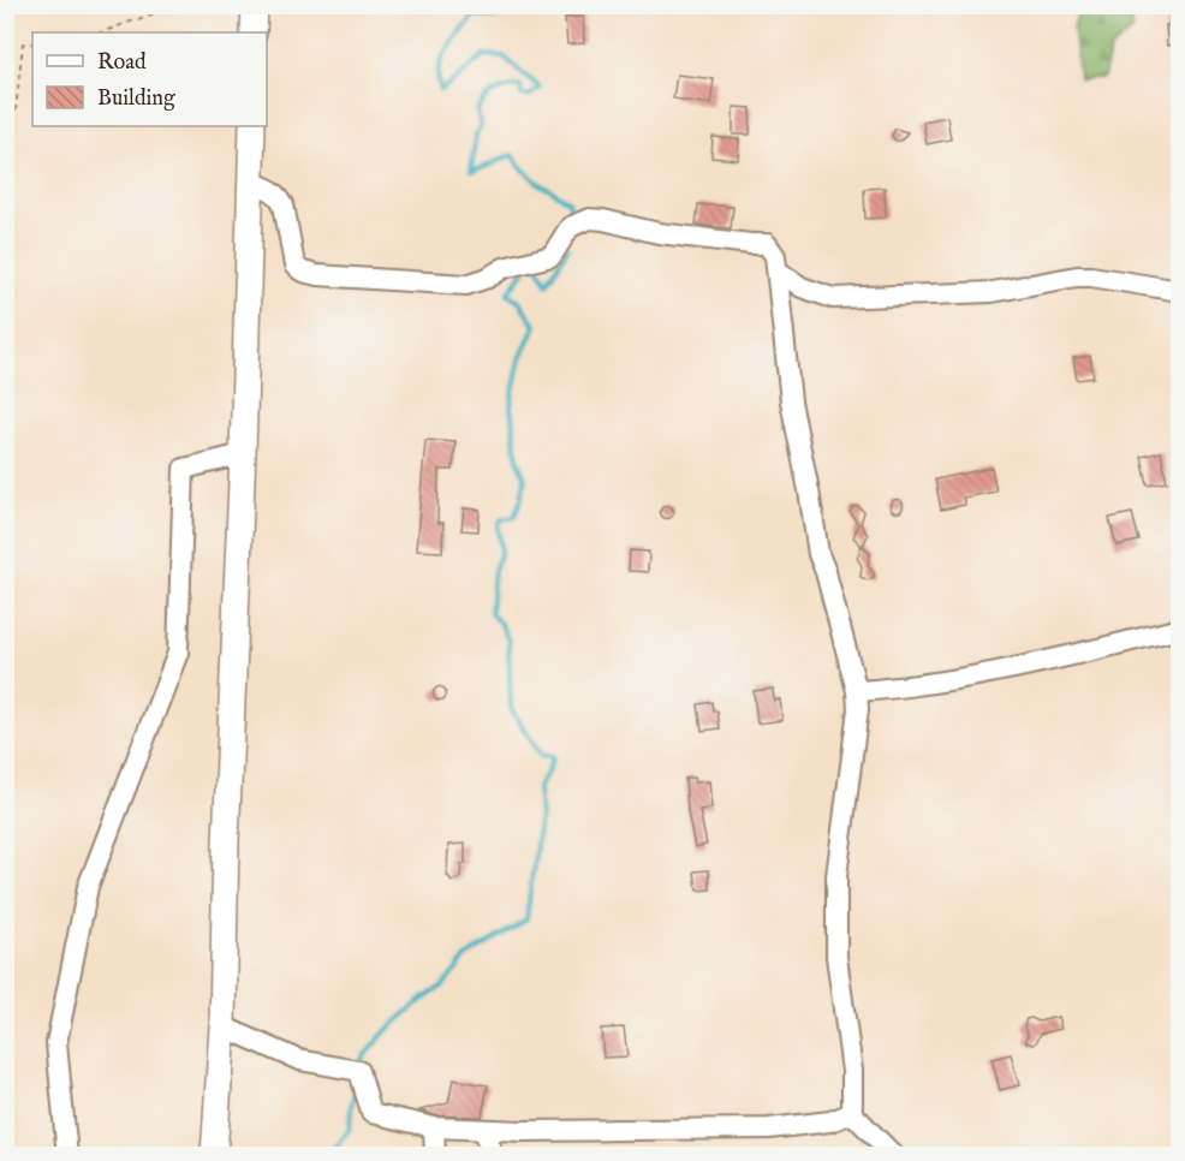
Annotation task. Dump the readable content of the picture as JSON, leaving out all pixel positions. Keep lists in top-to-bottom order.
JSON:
{
  "legend": ["Road", "Building"]
}
